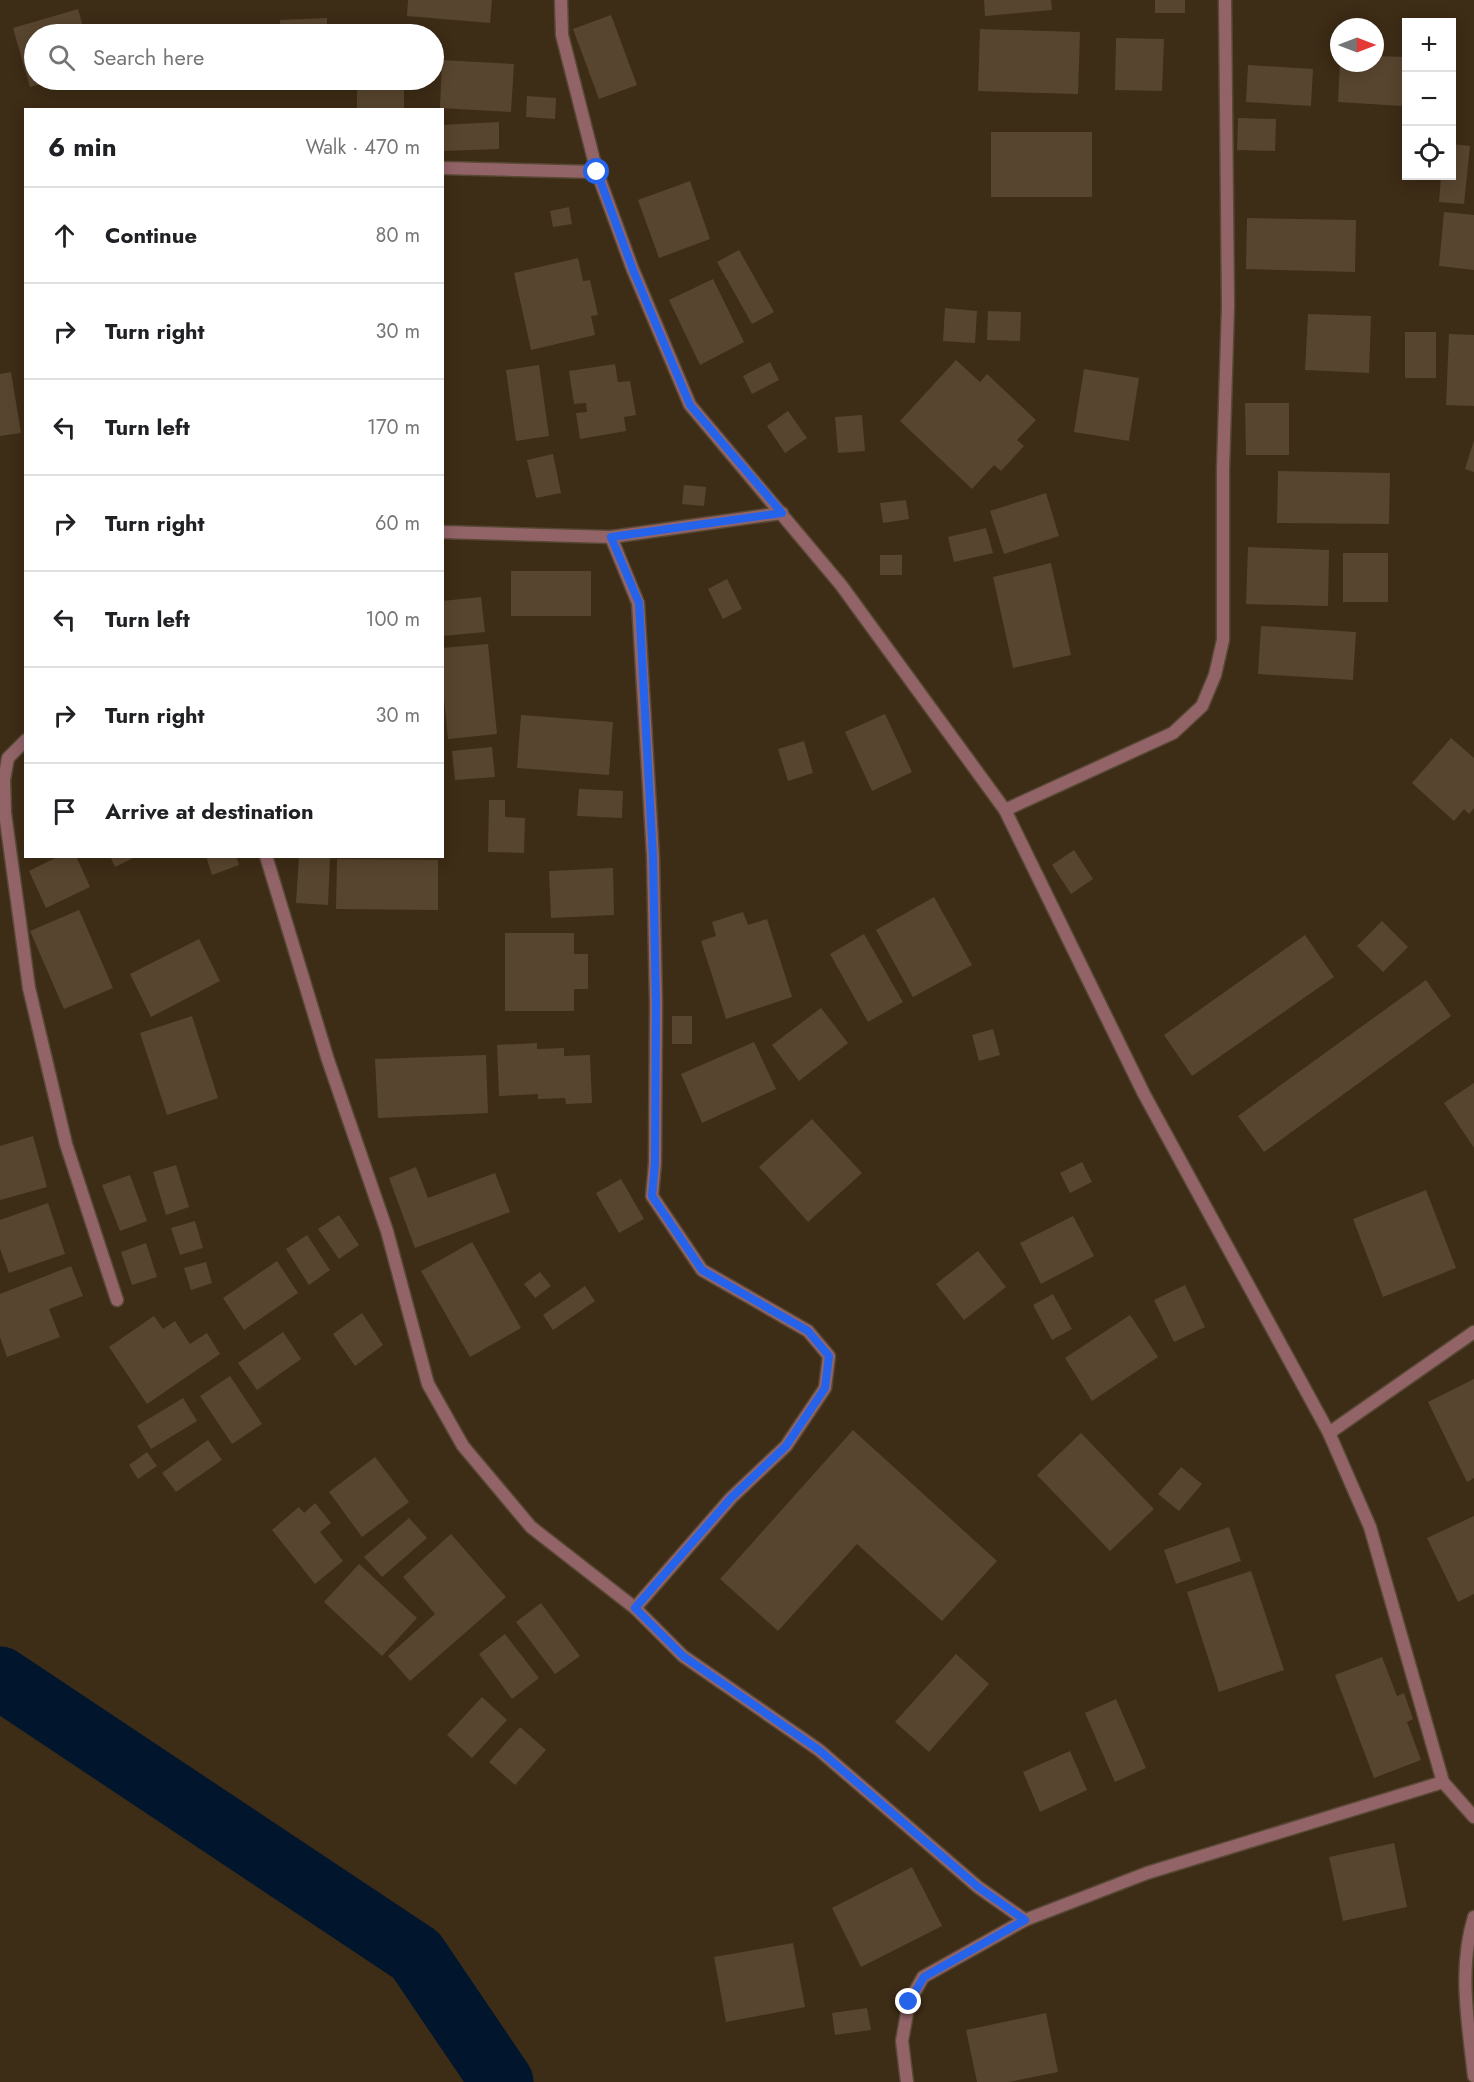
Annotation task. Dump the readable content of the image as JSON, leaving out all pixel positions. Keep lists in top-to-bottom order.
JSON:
{
  "north": "right",
  "page": {
    "map_buttons": ["+", "−"],
    "search": "Search here",
    "heading": ["6 min", "Walk · 470 m"],
    "list": [
      ["Continue", "80 m"],
      ["Turn right", "30 m"],
      ["Turn left", "170 m"],
      ["Turn right", "60 m"],
      ["Turn left", "100 m"],
      ["Turn right", "30 m"],
      "Arrive at destination"
    ]
  }
}
